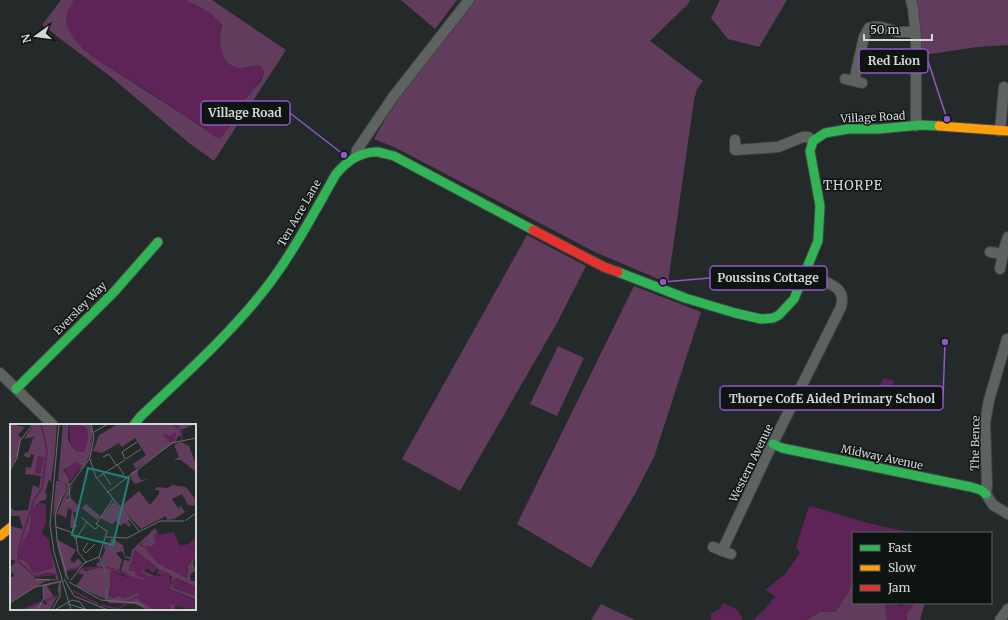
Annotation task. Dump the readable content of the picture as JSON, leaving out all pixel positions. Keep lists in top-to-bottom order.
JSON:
{
  "streets": {
    "street": [
      "Village Road",
      "Ten Acre Lane",
      "Eversley Way",
      "The Bence",
      "Midway Avenue",
      "Western Avenue"
    ]
  },
  "crossings": [
    ["The Bence", "Midway Avenue"],
    ["Midway Avenue", "Western Avenue"]
  ],
  "districts": ["THORPE"],
  "places": [
    "Red Lion",
    "Village Road",
    "Poussins Cottage",
    "Thorpe CofE Aided Primary School"
  ],
  "legend": ["Fast", "Slow", "Jam"],
  "scale_bar": "50 m",
  "north": "left"
}
